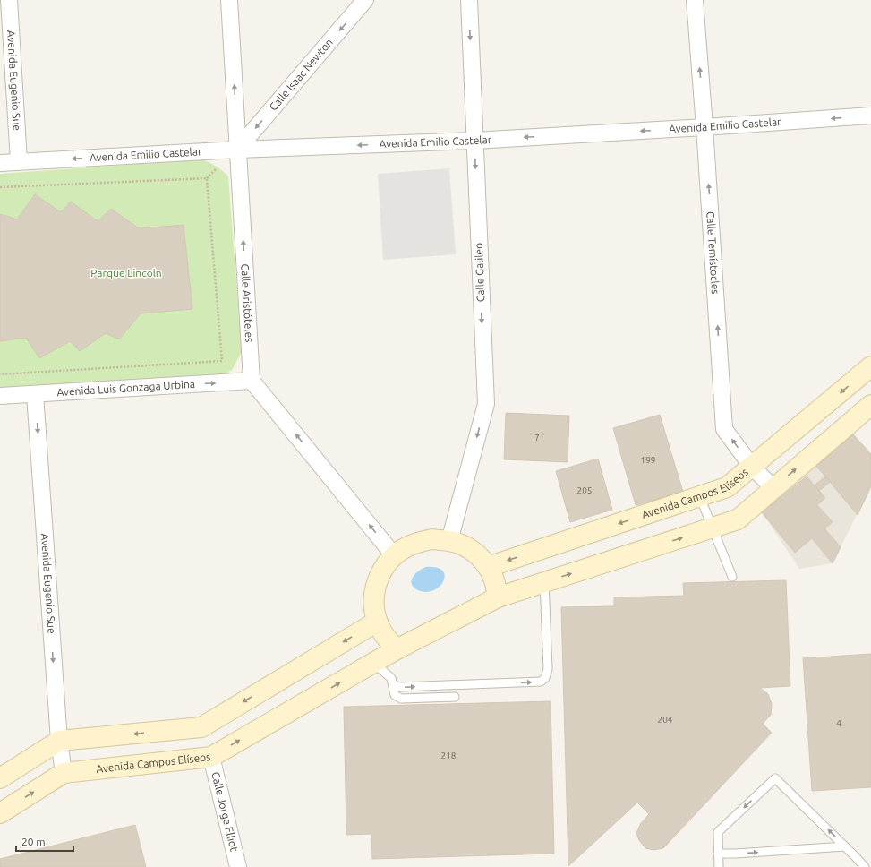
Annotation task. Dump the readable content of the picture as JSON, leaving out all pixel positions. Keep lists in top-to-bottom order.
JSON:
{
  "streets": {
    "street": [
      "Calle Isaac Newton",
      "Avenida Eugenio Sue",
      "Avenida Emilio Castelar",
      "Calle Temístocles",
      "Calle Galileo",
      "Calle Aristóteles",
      "Avenida Luis Gonzaga Urbina",
      "Avenida Campos Elíseos",
      "Calle Jorge Elliot"
    ]
  },
  "crossings": [
    ["Calle Isaac Newton", "Avenida Emilio Castelar"],
    ["Calle Isaac Newton", "Calle Aristóteles"],
    ["Avenida Eugenio Sue", "Avenida Emilio Castelar"],
    ["Avenida Eugenio Sue", "Avenida Luis Gonzaga Urbina"],
    ["Avenida Eugenio Sue", "Avenida Campos Elíseos"],
    ["Avenida Emilio Castelar", "Calle Temístocles"],
    ["Avenida Emilio Castelar", "Calle Galileo"],
    ["Avenida Emilio Castelar", "Calle Aristóteles"],
    ["Calle Temístocles", "Avenida Campos Elíseos"],
    ["Calle Galileo", "Avenida Campos Elíseos"],
    ["Calle Aristóteles", "Avenida Luis Gonzaga Urbina"],
    ["Avenida Campos Elíseos", "Calle Jorge Elliot"]
  ],
  "one_way": [
    "Calle Isaac Newton",
    "Avenida Eugenio Sue",
    "Avenida Emilio Castelar",
    "Calle Temístocles",
    "Calle Galileo",
    "Calle Aristóteles",
    "Avenida Luis Gonzaga Urbina"
  ],
  "parks": ["Parque Lincoln"],
  "house_numbers": [
    "7",
    "199",
    "205",
    "204",
    "4",
    "218"
  ],
  "scale_bar": "20 m"
}
